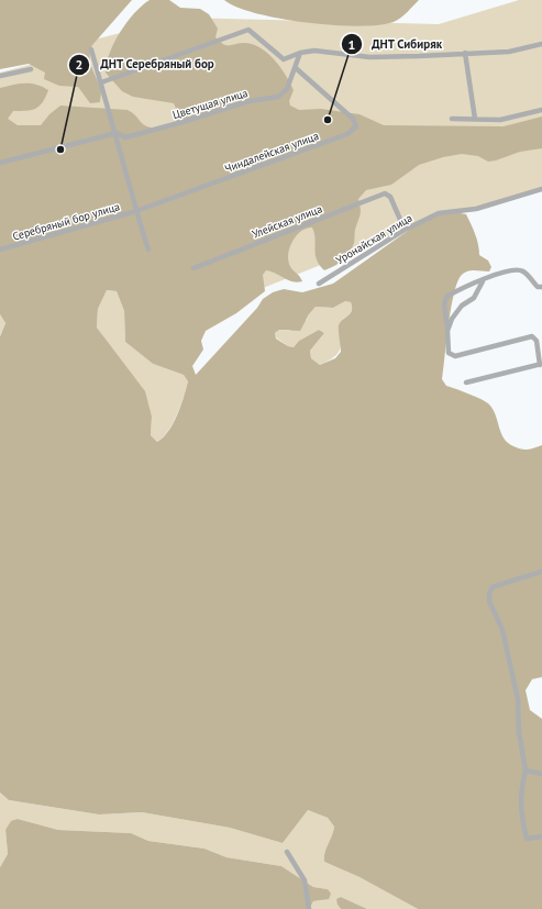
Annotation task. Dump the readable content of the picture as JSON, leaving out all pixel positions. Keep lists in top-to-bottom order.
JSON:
{
  "streets": {
    "street": [
      "Цветущая улица",
      "Чиндалейская улица",
      "Серебряный бор улица",
      "Улейская улица",
      "Уронайская улица"
    ]
  },
  "crossings": [
    ["Цветущая улица", "Чиндалейская улица"],
    ["Чиндалейская улица", "Серебряный бор улица"],
    ["Улейская улица", "Уронайская улица"]
  ],
  "places": ["ДНТ Сибиряк", "ДНТ Серебряный бор"]
}
